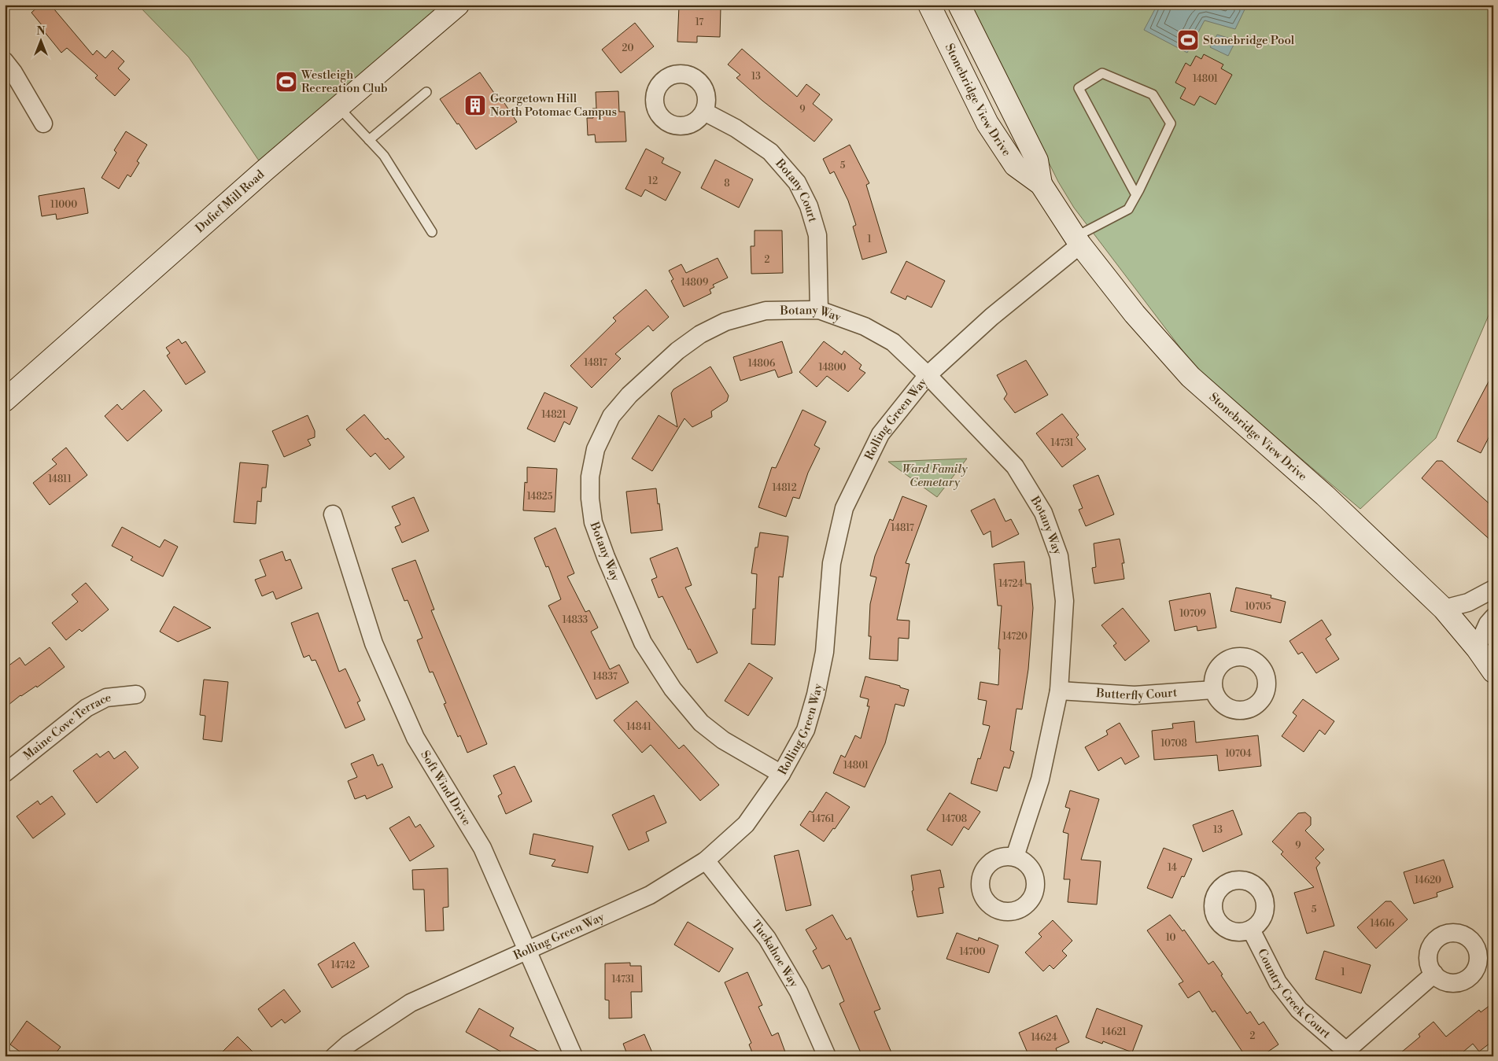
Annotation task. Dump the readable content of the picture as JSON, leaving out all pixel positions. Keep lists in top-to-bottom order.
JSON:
{
  "streets": {
    "street": [
      "Stonebridge View Drive",
      "Botany Court",
      "Dufief Mill Road",
      "Botany Way",
      "Rolling Green Way",
      "Butterfly Court",
      "Maine Cove Terrace",
      "Soft Wind Drive",
      "Tuckahoe Way",
      "Country Creek Court"
    ]
  },
  "crossings": [
    ["Stonebridge View Drive", "Rolling Green Way"],
    ["Botany Court", "Botany Way"],
    ["Botany Way", "Rolling Green Way"],
    ["Botany Way", "Butterfly Court"],
    ["Rolling Green Way", "Soft Wind Drive"],
    ["Rolling Green Way", "Tuckahoe Way"]
  ],
  "parks": ["Ward Family Cemetary"],
  "places": {
    "sports": ["Stonebridge Pool", "Westleigh Recreation Club"],
    "building": ["Georgetown Hill North Potomac Campus"]
  },
  "house_numbers": [
    "17",
    "20",
    "13",
    "14801",
    "9",
    "5",
    "12",
    "8",
    "11000",
    "1",
    "2",
    "14809",
    "14817",
    "14806",
    "14800",
    "14821",
    "14731",
    "14811",
    "14812",
    "14825",
    "14817",
    "14724",
    "10705",
    "10709",
    "14833",
    "14720",
    "14837",
    "14841",
    "10708",
    "10704",
    "14801",
    "14761",
    "14708",
    "13",
    "9",
    "14",
    "14620",
    "5",
    "14616",
    "10",
    "14700",
    "14742",
    "1",
    "14731",
    "14621",
    "2",
    "14624"
  ],
  "north": "top"
}
